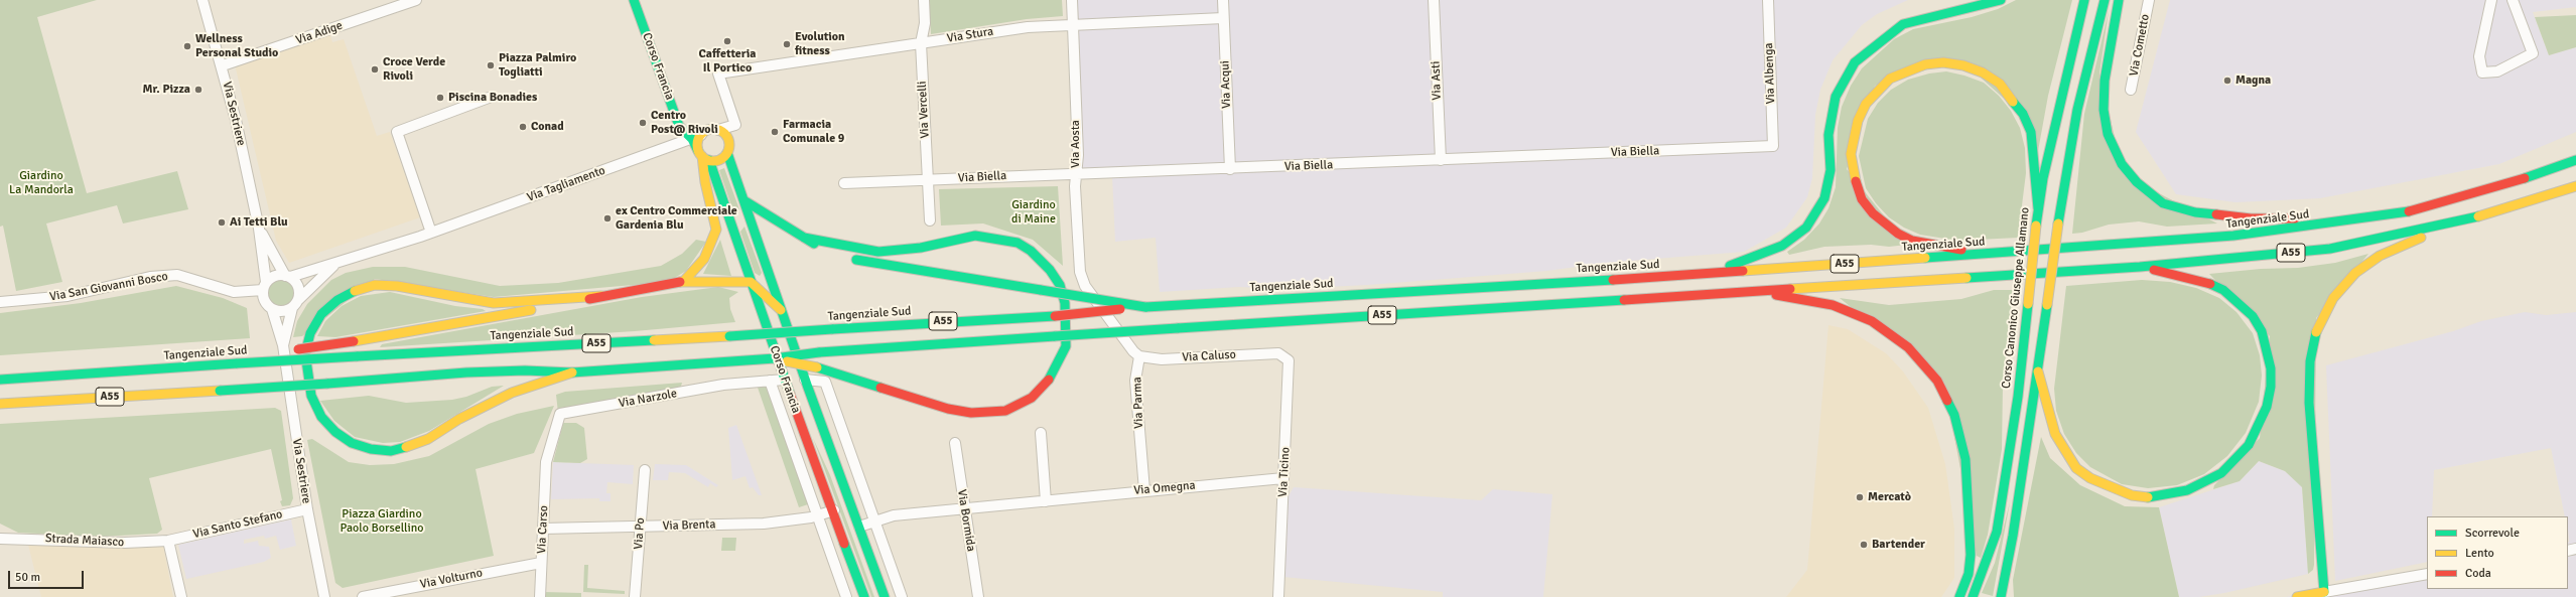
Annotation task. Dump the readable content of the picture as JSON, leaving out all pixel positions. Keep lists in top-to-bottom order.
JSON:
{
  "streets": {
    "main road": [
      "Corso Francia",
      "Tangenziale Sud",
      "A55",
      "Corso Canonico Giuseppe Allamano"
    ],
    "street": [
      "Via Adige",
      "Via Stura",
      "Via Cometto",
      "Via Albenga",
      "Via Asti",
      "Via Acqui",
      "Via Vercelli",
      "Via Sestriere",
      "Via Aosta",
      "Via Biella",
      "Via Tagliamento",
      "Via San Giovanni Bosco",
      "Via Caluso",
      "Via Narzole",
      "Via Parma",
      "Via Ticino",
      "Via Omegna",
      "Via Bormida",
      "Via Santo Stefano",
      "Via Brenta",
      "Via Carso",
      "Via Po",
      "Strada Maiasco",
      "Via Volturno"
    ]
  },
  "crossings": [
    ["Via Adige", "Via Sestriere"],
    ["Via Stura", "Corso Francia"],
    ["Via Stura", "Via Acqui"],
    ["Via Stura", "Via Vercelli"],
    ["Via Stura", "Via Aosta"],
    ["Via Stura", "Via Tagliamento"],
    ["Corso Francia", "Via Tagliamento"],
    ["Corso Francia", "Via Narzole"],
    ["Corso Francia", "Via Omegna"],
    ["Corso Francia", "Via Brenta"],
    ["Via Albenga", "Via Biella"],
    ["Via Asti", "Via Biella"],
    ["Via Acqui", "Via Biella"],
    ["Via Vercelli", "Via Biella"],
    ["Via Sestriere", "Via Tagliamento"],
    ["Via Sestriere", "Via San Giovanni Bosco"],
    ["Via Sestriere", "Via Santo Stefano"],
    ["Via Aosta", "Via Biella"],
    ["Via Aosta", "Via Caluso"],
    ["Via Aosta", "Via Parma"],
    ["Via Tagliamento", "Via San Giovanni Bosco"],
    ["Via Caluso", "Via Parma"],
    ["Via Caluso", "Via Ticino"],
    ["Via Narzole", "Via Carso"],
    ["Via Parma", "Via Omegna"],
    ["Via Ticino", "Via Omegna"],
    ["Via Omegna", "Via Bormida"],
    ["Via Santo Stefano", "Strada Maiasco"],
    ["Via Brenta", "Via Carso"],
    ["Via Brenta", "Via Po"],
    ["Via Carso", "Via Volturno"]
  ],
  "parks": ["Giardino La Mandorla", "Giardino di Maine", "Piazza Giardino Paolo Borsellino"],
  "places": [
    "Caffetteria Il Portico",
    "Evolution fitness",
    "Wellness Personal Studio",
    "Piazza Palmiro Togliatti",
    "Croce Verde Rivoli",
    "Magna",
    "Mr. Pizza",
    "Piscina Bonadies",
    "Centro Post@ Rivoli",
    "Conad",
    "Farmacia Comunale 9",
    "ex Centro Commerciale Gardenia Blu",
    "Ai Tetti Blu",
    "Mercatò",
    "Bartender"
  ],
  "legend": ["Scorrevole", "Lento", "Coda"],
  "scale_bar": "50 m"
}
